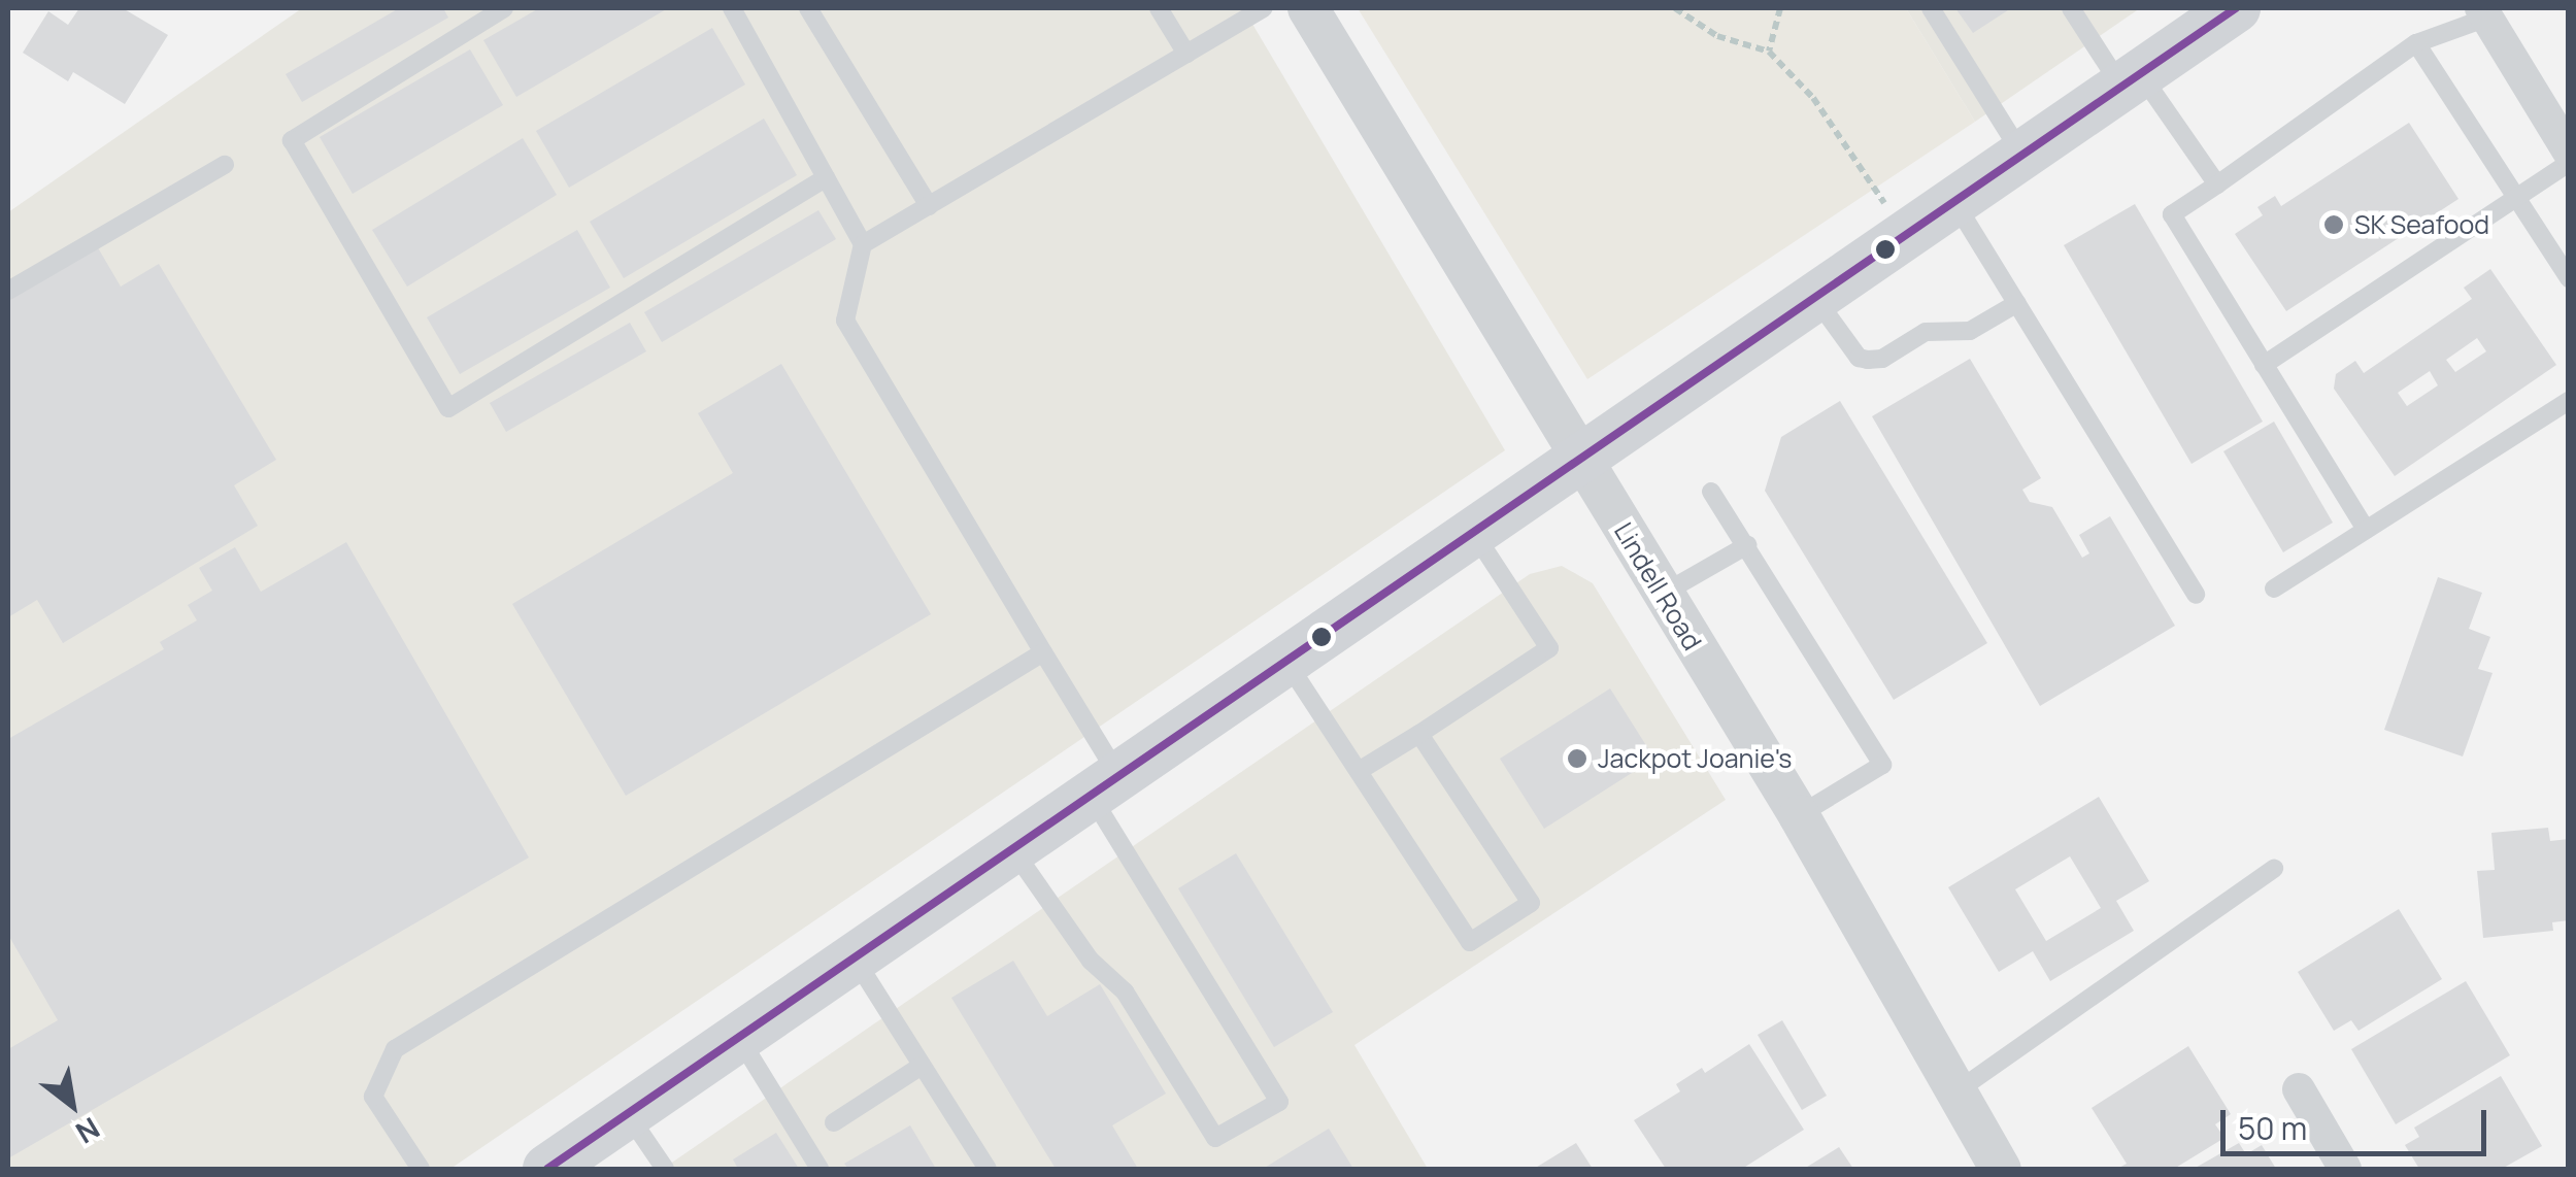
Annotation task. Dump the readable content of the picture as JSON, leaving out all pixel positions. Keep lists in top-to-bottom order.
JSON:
{
  "streets": {
    "street": ["Lindell Road"]
  },
  "places": ["SK Seafood", "Jackpot Joanie's"],
  "scale_bar": "50 m",
  "north": "bottom right"
}
